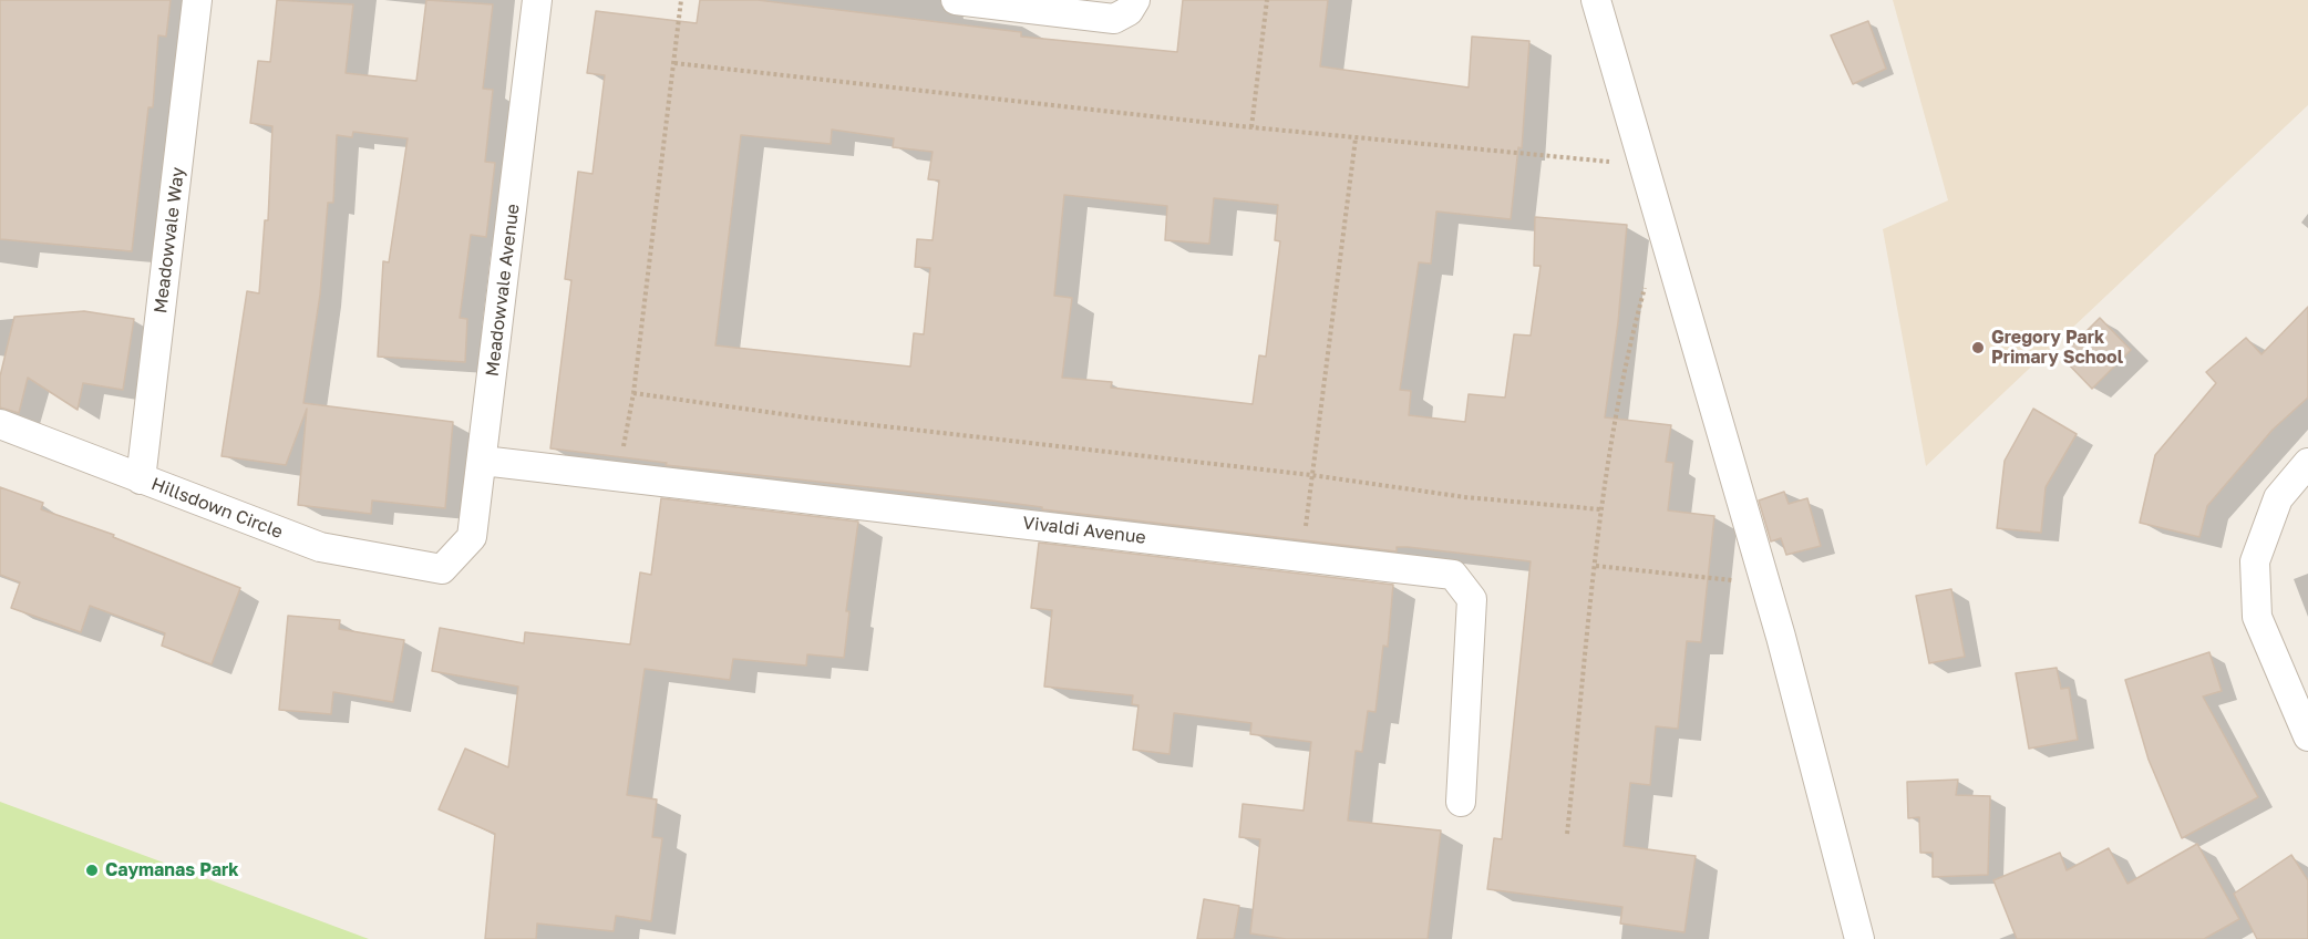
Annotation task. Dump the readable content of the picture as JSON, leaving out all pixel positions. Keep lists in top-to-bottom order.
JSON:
{
  "streets": {
    "street": [
      "Meadowvale Way",
      "Meadowvale Avenue",
      "Hillsdown Circle",
      "Vivaldi Avenue"
    ]
  },
  "crossings": [
    ["Meadowvale Way", "Hillsdown Circle"],
    ["Meadowvale Avenue", "Hillsdown Circle"],
    ["Meadowvale Avenue", "Vivaldi Avenue"]
  ],
  "places": ["Gregory Park Primary School", "Caymanas Park"]
}
